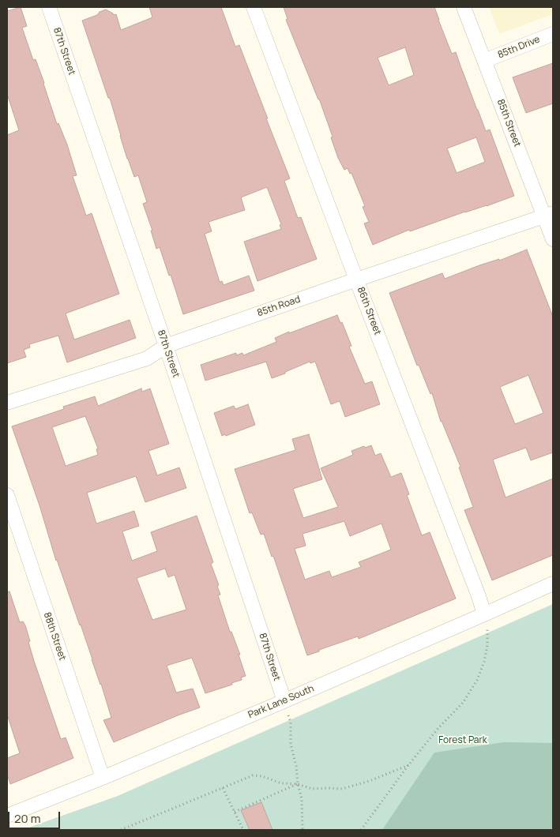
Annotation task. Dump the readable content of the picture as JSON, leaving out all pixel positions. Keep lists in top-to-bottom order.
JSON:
{
  "streets": {
    "street": [
      "85th Drive",
      "87th Street",
      "85th Street",
      "85th Road",
      "86th Street",
      "88th Street",
      "Park Lane South"
    ]
  },
  "crossings": [
    ["85th Drive", "85th Street"],
    ["87th Street", "85th Road"],
    ["87th Street", "Park Lane South"],
    ["85th Street", "85th Road"],
    ["85th Road", "86th Street"],
    ["86th Street", "Park Lane South"],
    ["88th Street", "Park Lane South"]
  ],
  "parks": ["Forest Park"],
  "scale_bar": "20 m"
}
